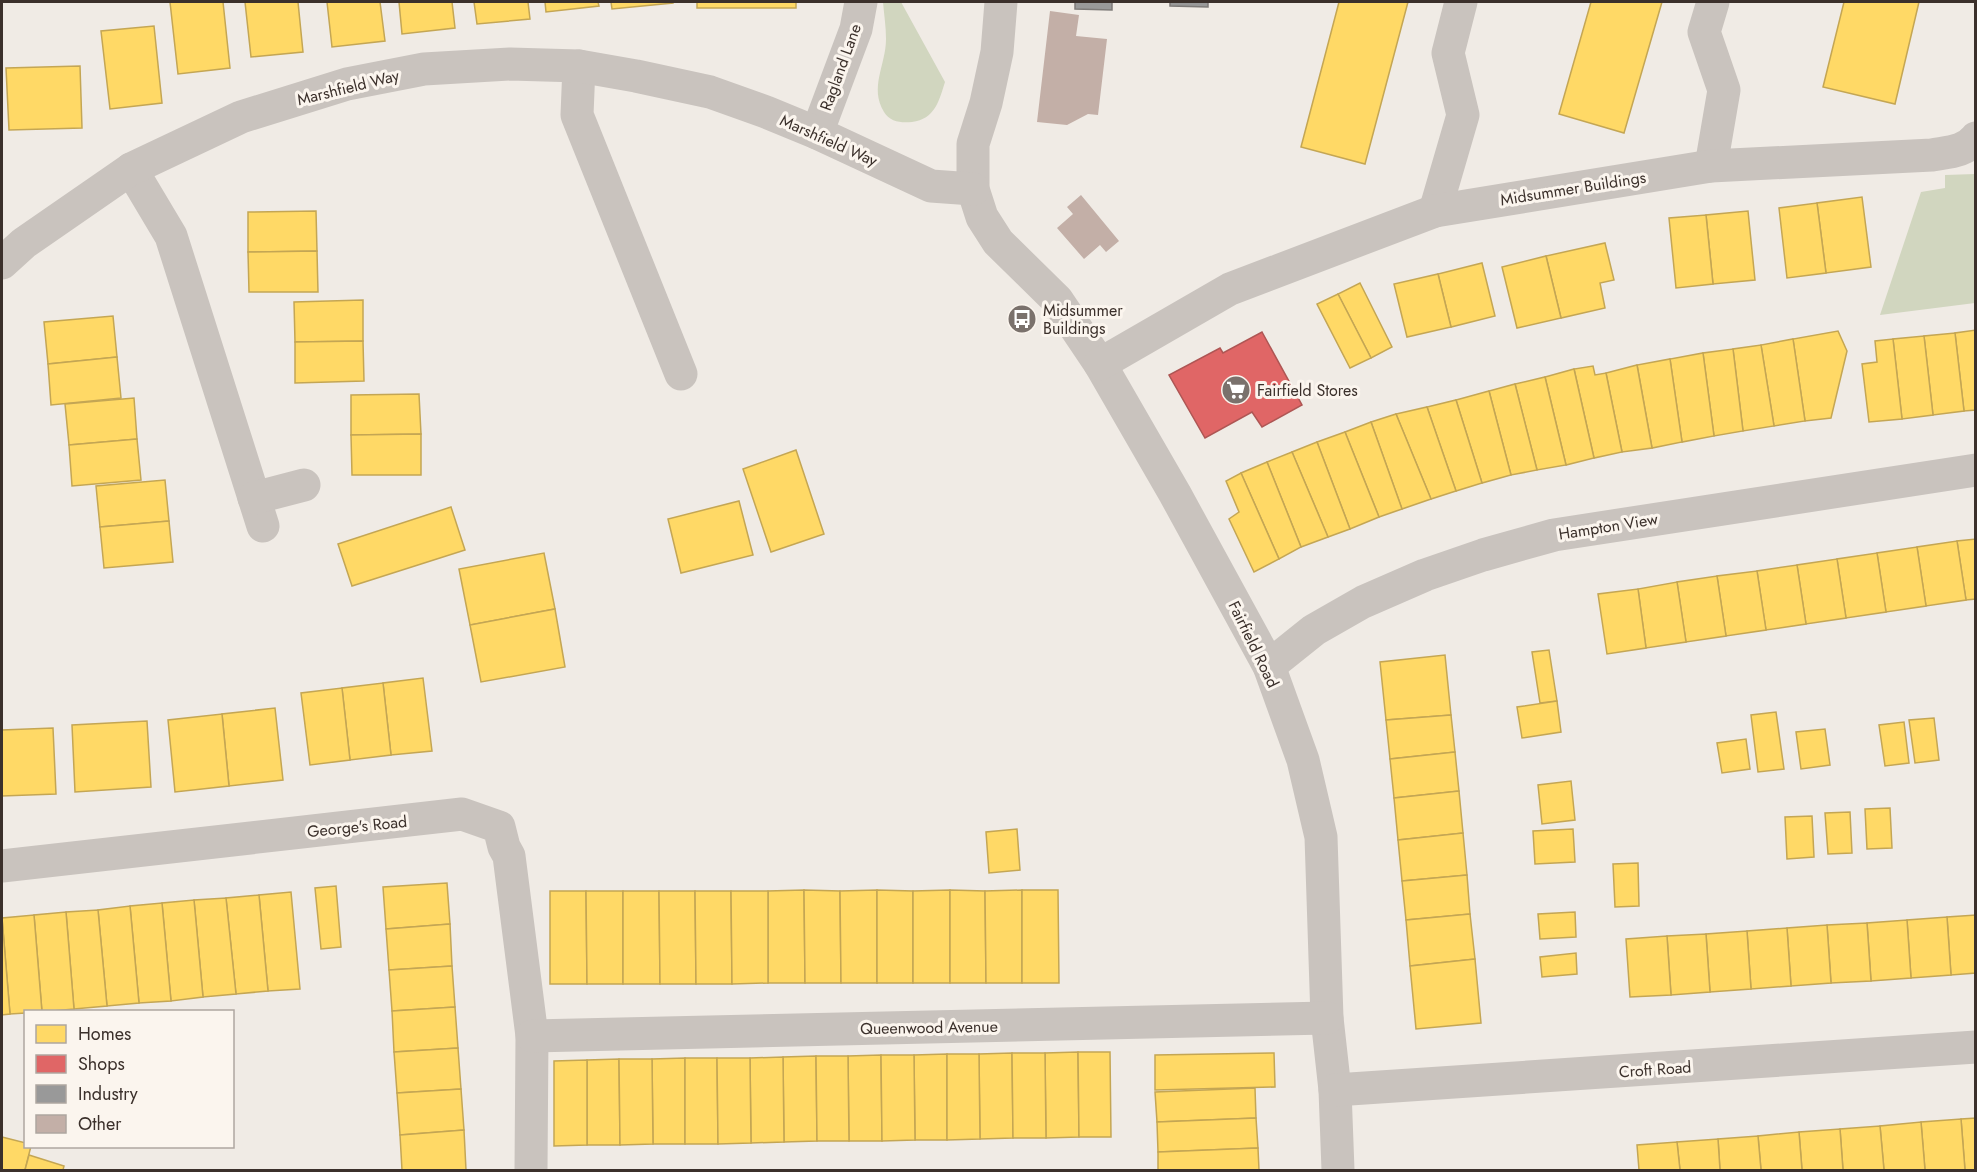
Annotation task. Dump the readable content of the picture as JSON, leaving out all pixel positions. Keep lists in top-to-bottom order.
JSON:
{
  "streets": {
    "street": [
      "Ragland Lane",
      "Marshfield Way",
      "Midsummer Buildings",
      "Hampton View",
      "Fairfield Road",
      "George's Road",
      "Queenwood Avenue",
      "Croft Road"
    ]
  },
  "crossings": [
    ["Ragland Lane", "Marshfield Way"],
    ["Marshfield Way", "Fairfield Road"],
    ["Midsummer Buildings", "Fairfield Road"],
    ["Hampton View", "Fairfield Road"],
    ["Fairfield Road", "Queenwood Avenue"],
    ["Fairfield Road", "Croft Road"],
    ["George's Road", "Queenwood Avenue"]
  ],
  "places": {
    "bus stop": ["Midsummer Buildings"],
    "supermarket": ["Fairfield Stores"]
  },
  "legend": [
    "Homes",
    "Shops",
    "Industry",
    "Other"
  ]
}
